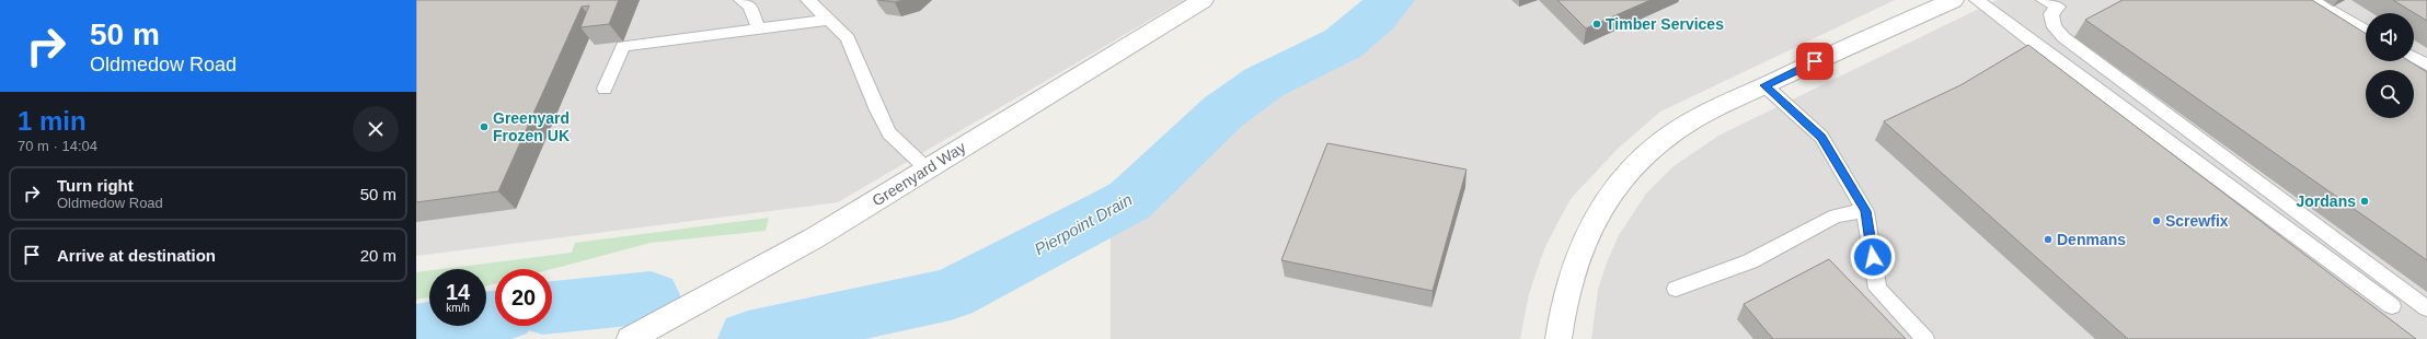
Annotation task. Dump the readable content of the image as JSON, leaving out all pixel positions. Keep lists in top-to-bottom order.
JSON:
{
  "streets": {
    "street": ["Greenyard Way"]
  },
  "water": ["Pierpoint Drain"],
  "places": [
    "Timber Services",
    "Greenyard Frozen UK",
    "Jordans",
    "Screwfix",
    "Denmans"
  ],
  "page": {
    "turn": ["50 m", "Oldmedow Road"],
    "heading": ["1 min", "70 m · 14:04"],
    "list": [
      {
        "name": "Turn right",
        "note": "Oldmedow Road",
        "value": "50 m"
      },
      {
        "name": "Arrive at destination",
        "value": "20 m"
      }
    ],
    "speed": "14 km/h",
    "limit": "20"
  }
}
